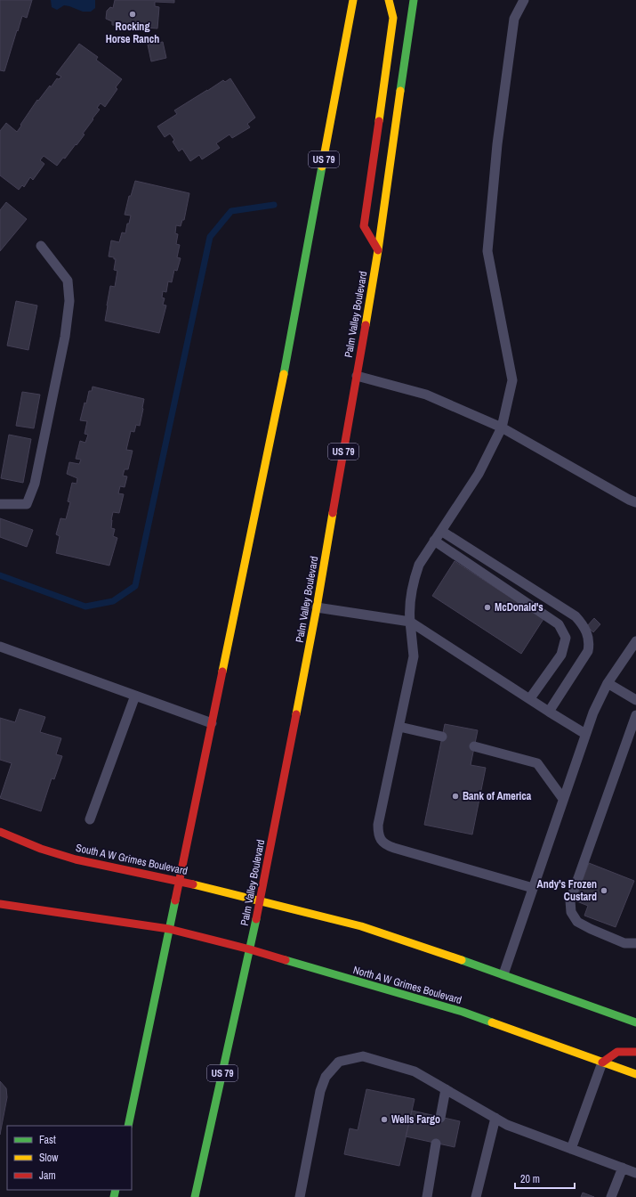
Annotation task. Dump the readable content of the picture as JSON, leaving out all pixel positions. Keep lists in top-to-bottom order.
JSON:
{
  "streets": {
    "main road": [
      "US 79",
      "Palm Valley Boulevard",
      "South A W Grimes Boulevard",
      "North A W Grimes Boulevard"
    ]
  },
  "crossings": [
    ["US 79", "South A W Grimes Boulevard"],
    ["US 79", "North A W Grimes Boulevard"],
    ["Palm Valley Boulevard", "South A W Grimes Boulevard"],
    ["Palm Valley Boulevard", "North A W Grimes Boulevard"]
  ],
  "places": [
    "Rocking Horse Ranch",
    "McDonald's",
    "Bank of America",
    "Andy's Frozen Custard",
    "Wells Fargo"
  ],
  "legend": ["Fast", "Slow", "Jam"],
  "scale_bar": "20 m"
}
